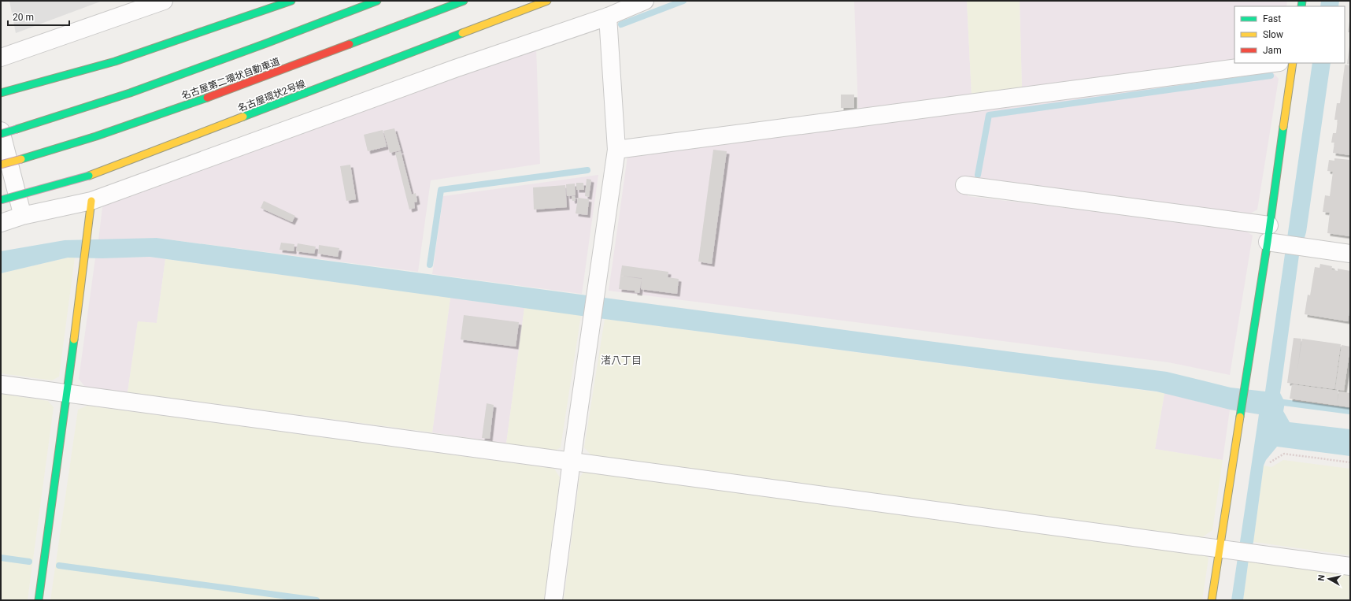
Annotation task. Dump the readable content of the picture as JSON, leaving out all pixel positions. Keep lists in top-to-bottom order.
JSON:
{
  "streets": {
    "main road": ["名古屋第二環状自動車道", "名古屋環状2号線"]
  },
  "districts": ["渚八丁目"],
  "legend": ["Fast", "Slow", "Jam"],
  "scale_bar": "20 m",
  "north": "left"
}
